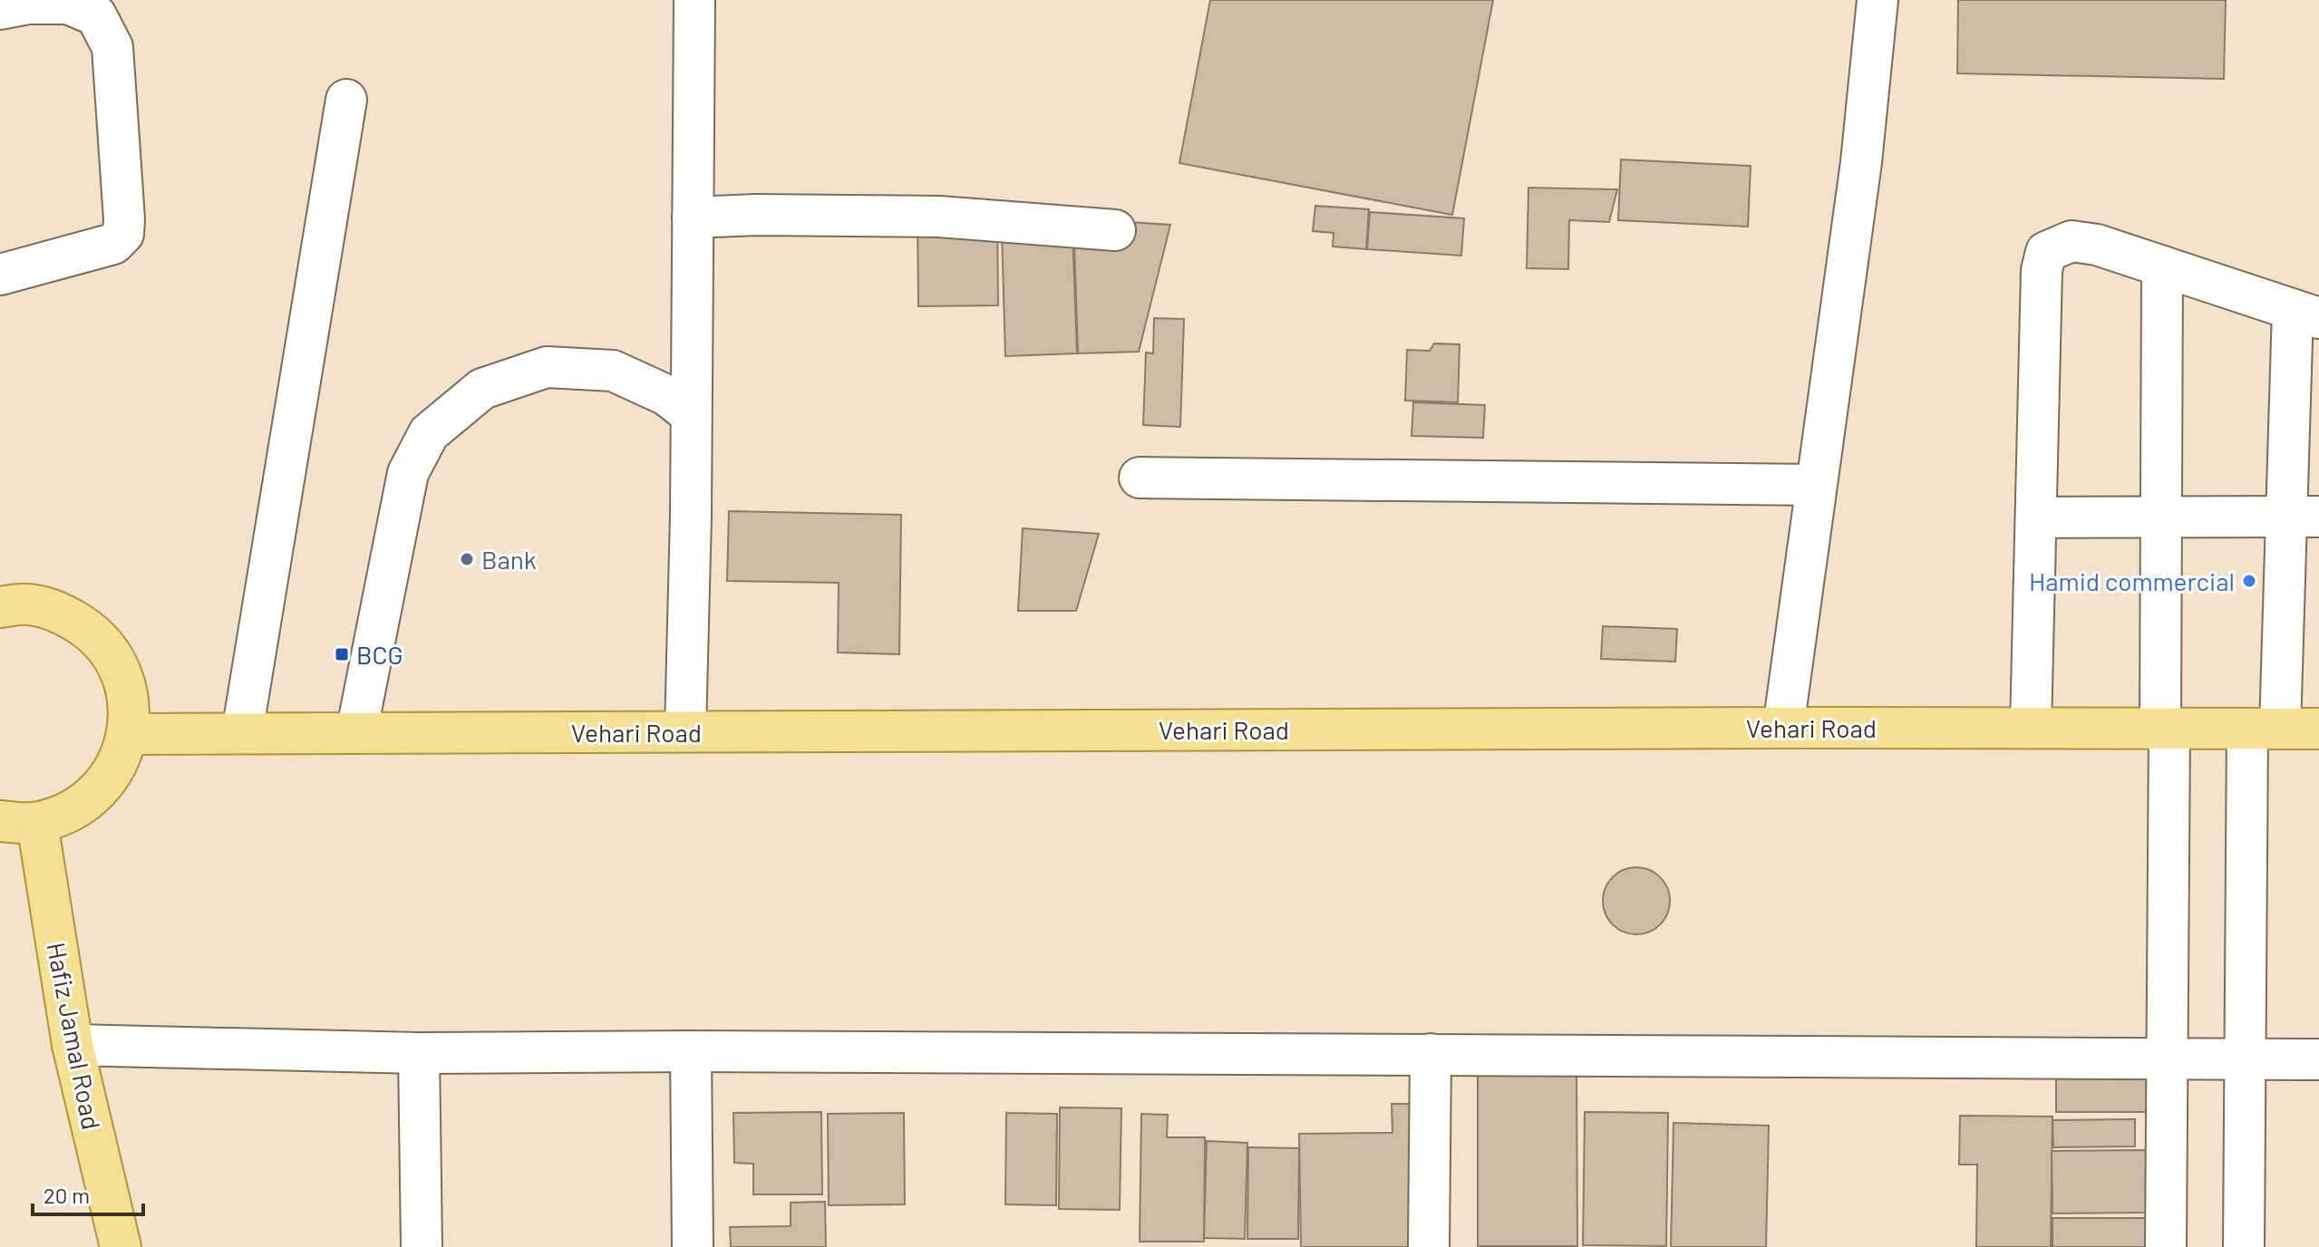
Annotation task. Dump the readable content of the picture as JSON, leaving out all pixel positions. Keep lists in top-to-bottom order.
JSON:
{
  "streets": {
    "main road": ["Vehari Road", "Hafiz Jamal Road"]
  },
  "places": {
    "other": ["Bank", "Hamid commercial"],
    "transit": ["BCG"]
  },
  "scale_bar": "20 m"
}
